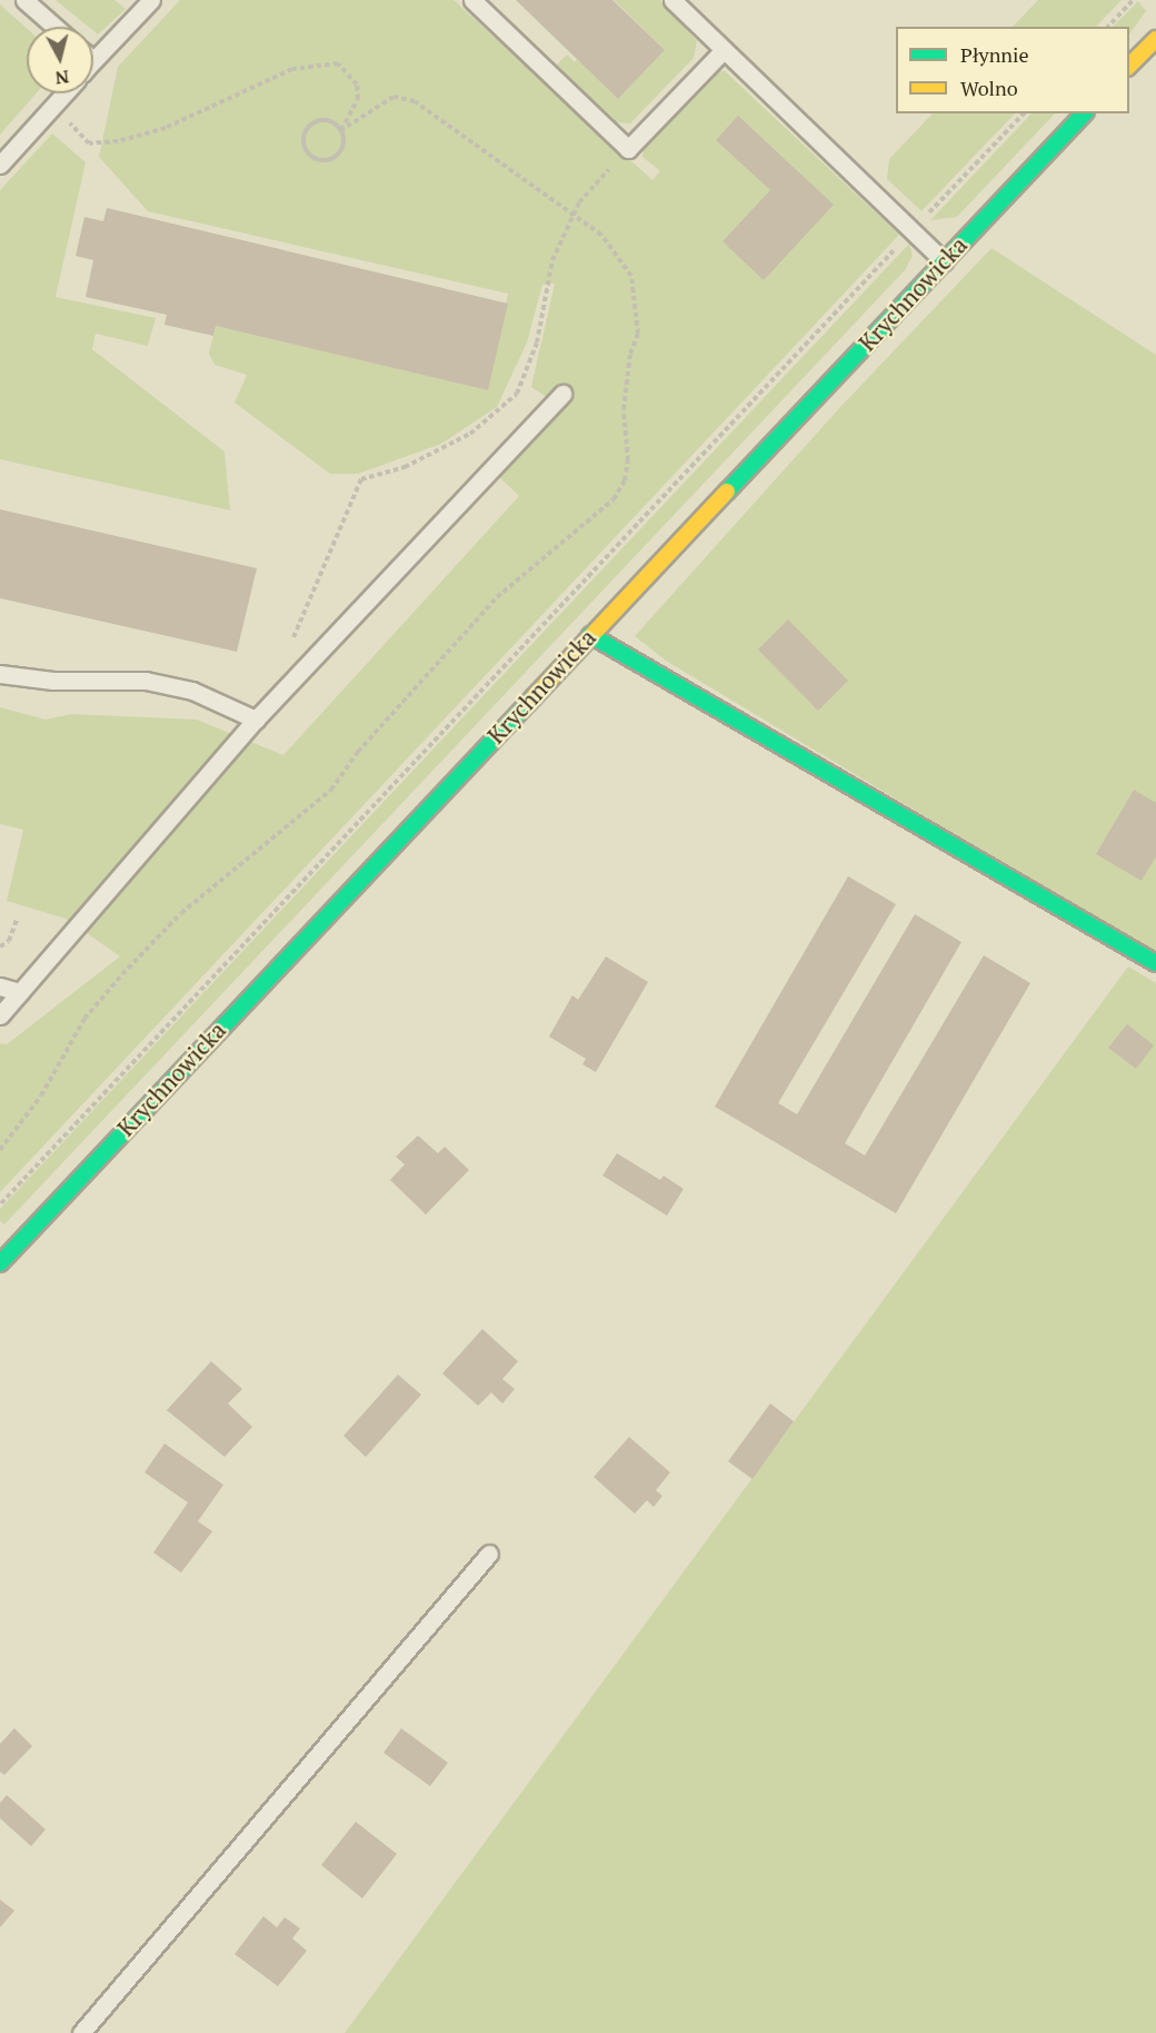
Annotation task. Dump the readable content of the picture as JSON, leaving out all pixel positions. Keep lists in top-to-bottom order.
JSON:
{
  "streets": {
    "street": ["Krychnowicka"]
  },
  "legend": ["Płynnie", "Wolno"],
  "north": "bottom"
}
